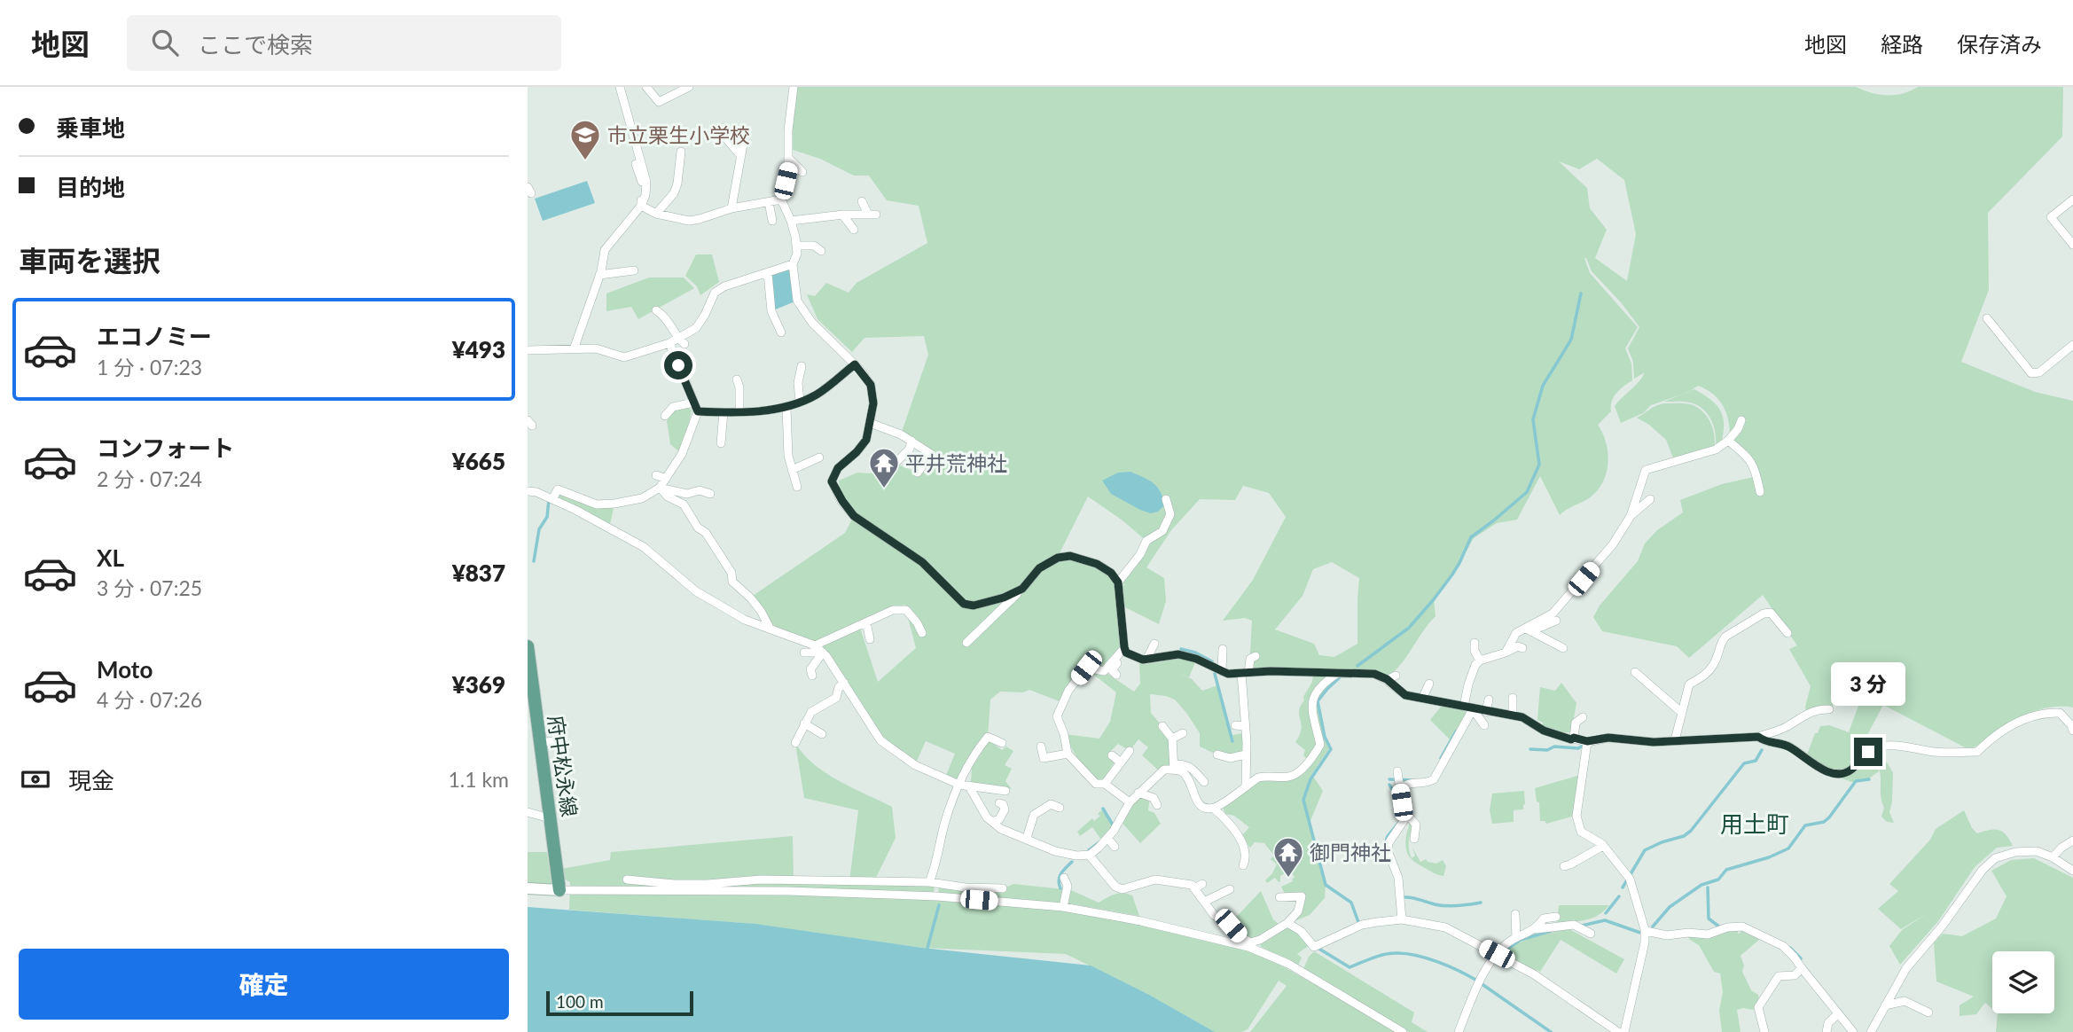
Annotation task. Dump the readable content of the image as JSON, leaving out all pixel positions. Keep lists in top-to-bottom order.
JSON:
{
  "streets": {
    "main road": ["府中松永線"]
  },
  "districts": ["用土町"],
  "places": {
    "school or university": ["市立栗生小学校"],
    "temple": ["平井荒神社", "御門神社"]
  },
  "scale_bar": "100 m",
  "page": {
    "header": "地図",
    "search": "ここで検索",
    "nav": ["地図", "経路", "保存済み"],
    "banner": ["乗車地", "目的地"],
    "heading": "車両を選択",
    "list": [
      {
        "name": "エコノミー",
        "note": "1 分 · 07:23",
        "value": "¥493"
      },
      {
        "name": "コンフォート",
        "note": "2 分 · 07:24",
        "value": "¥665"
      },
      {
        "name": "XL",
        "note": "3 分 · 07:25",
        "value": "¥837"
      },
      {
        "name": "Moto",
        "note": "4 分 · 07:26",
        "value": "¥369"
      }
    ],
    "bubble": "3 分",
    "pay": ["現金", "1.1 km"],
    "buttons": "確定",
    "scale": "100 m"
  }
}
